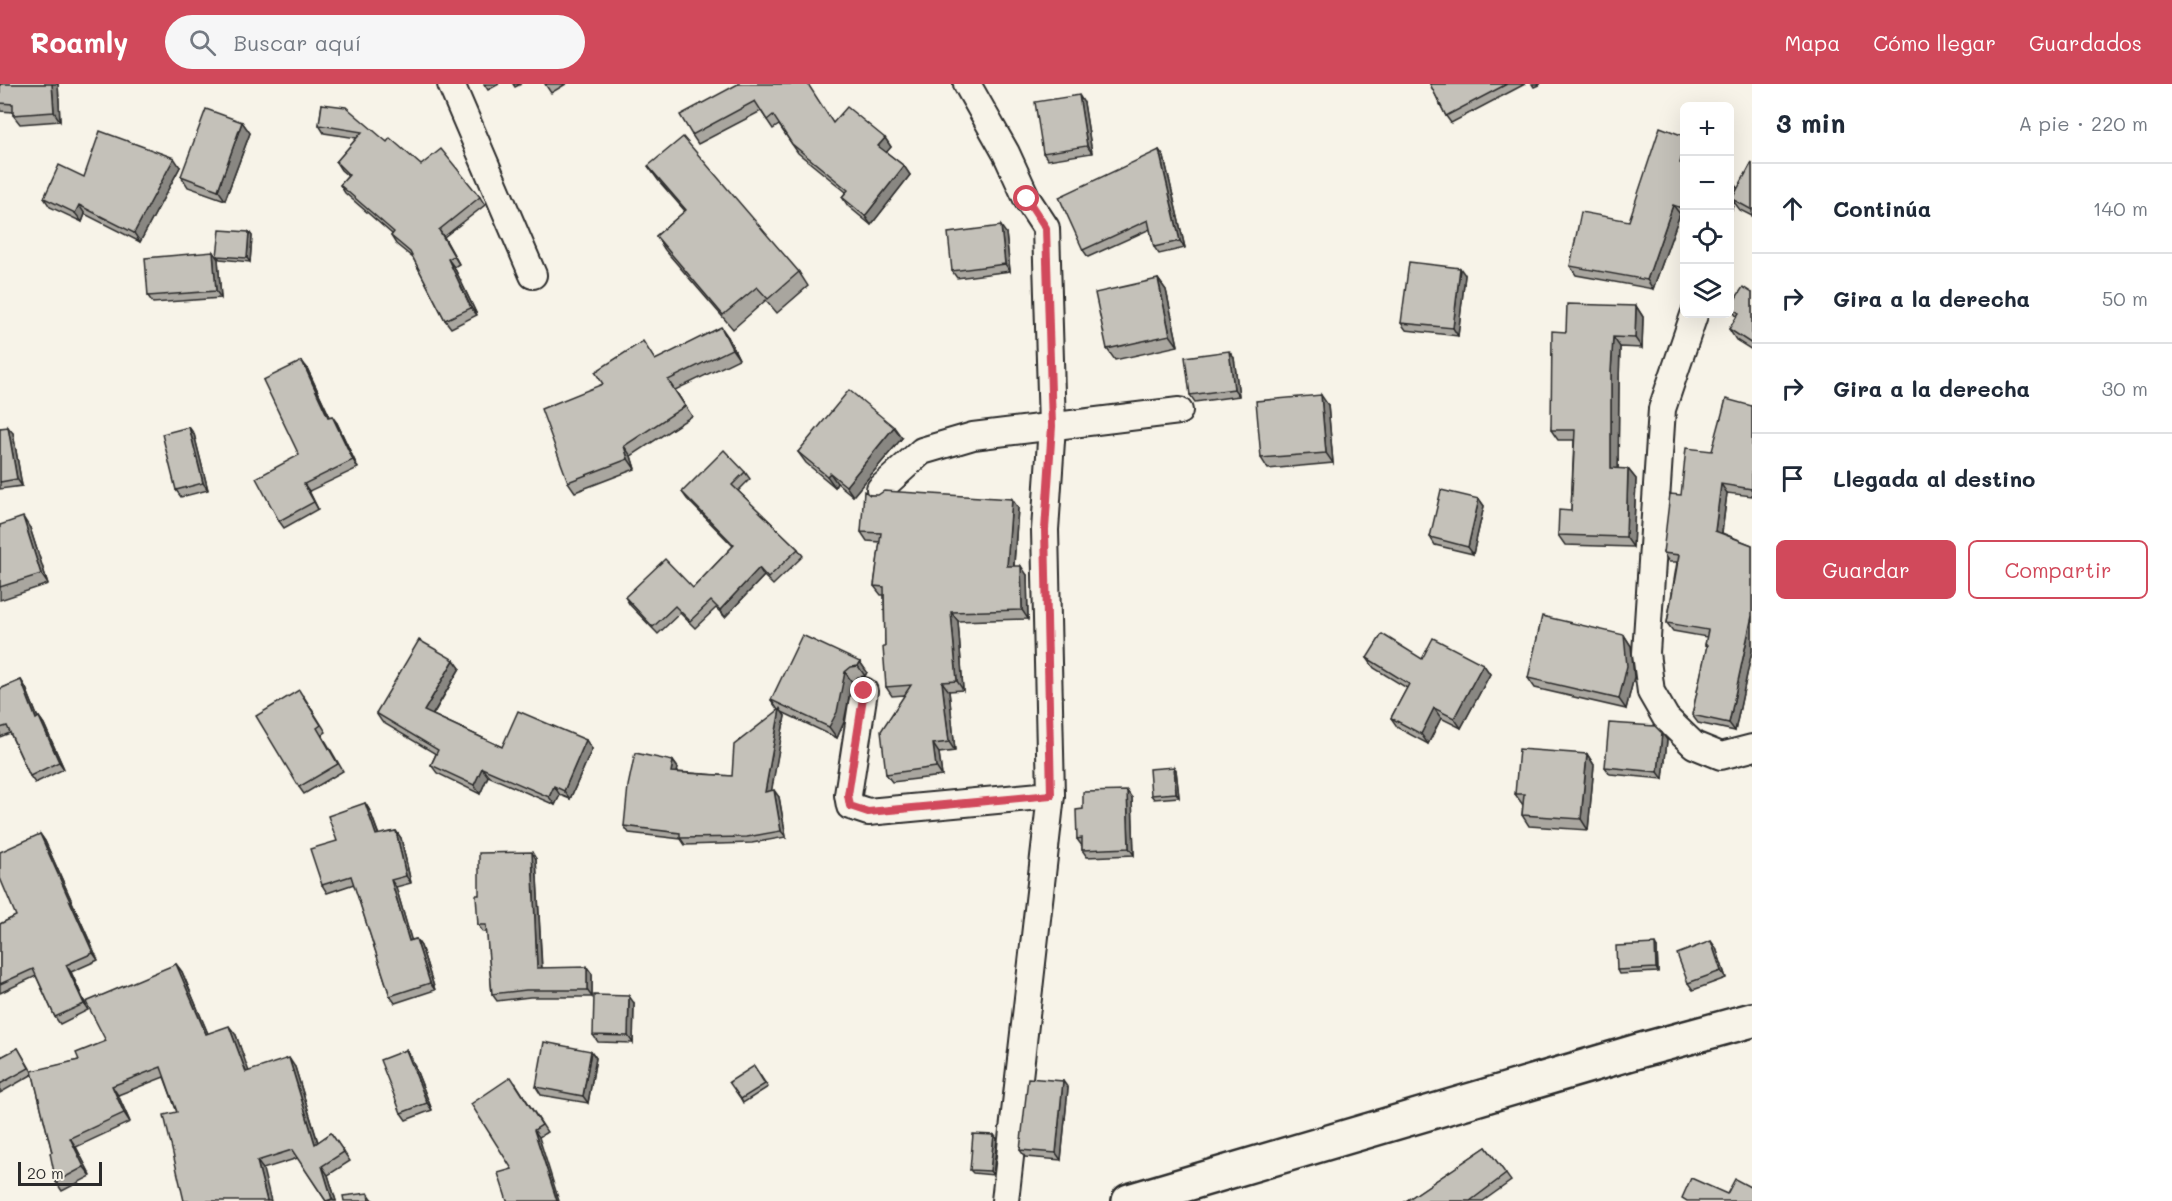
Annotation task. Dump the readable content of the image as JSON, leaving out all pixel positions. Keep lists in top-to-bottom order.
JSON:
{
  "scale_bar": "20 m",
  "page": {
    "header": "Roamly",
    "search": "Buscar aquí",
    "nav": ["Mapa", "Cómo llegar", "Guardados"],
    "heading": ["3 min", "A pie · 220 m"],
    "map_buttons": ["+", "−"],
    "list": [
      ["Continúa", "140 m"],
      ["Gira a la derecha", "50 m"],
      ["Gira a la derecha", "30 m"],
      "Llegada al destino"
    ],
    "buttons": ["Guardar", "Compartir"],
    "scale": "20 m"
  }
}
